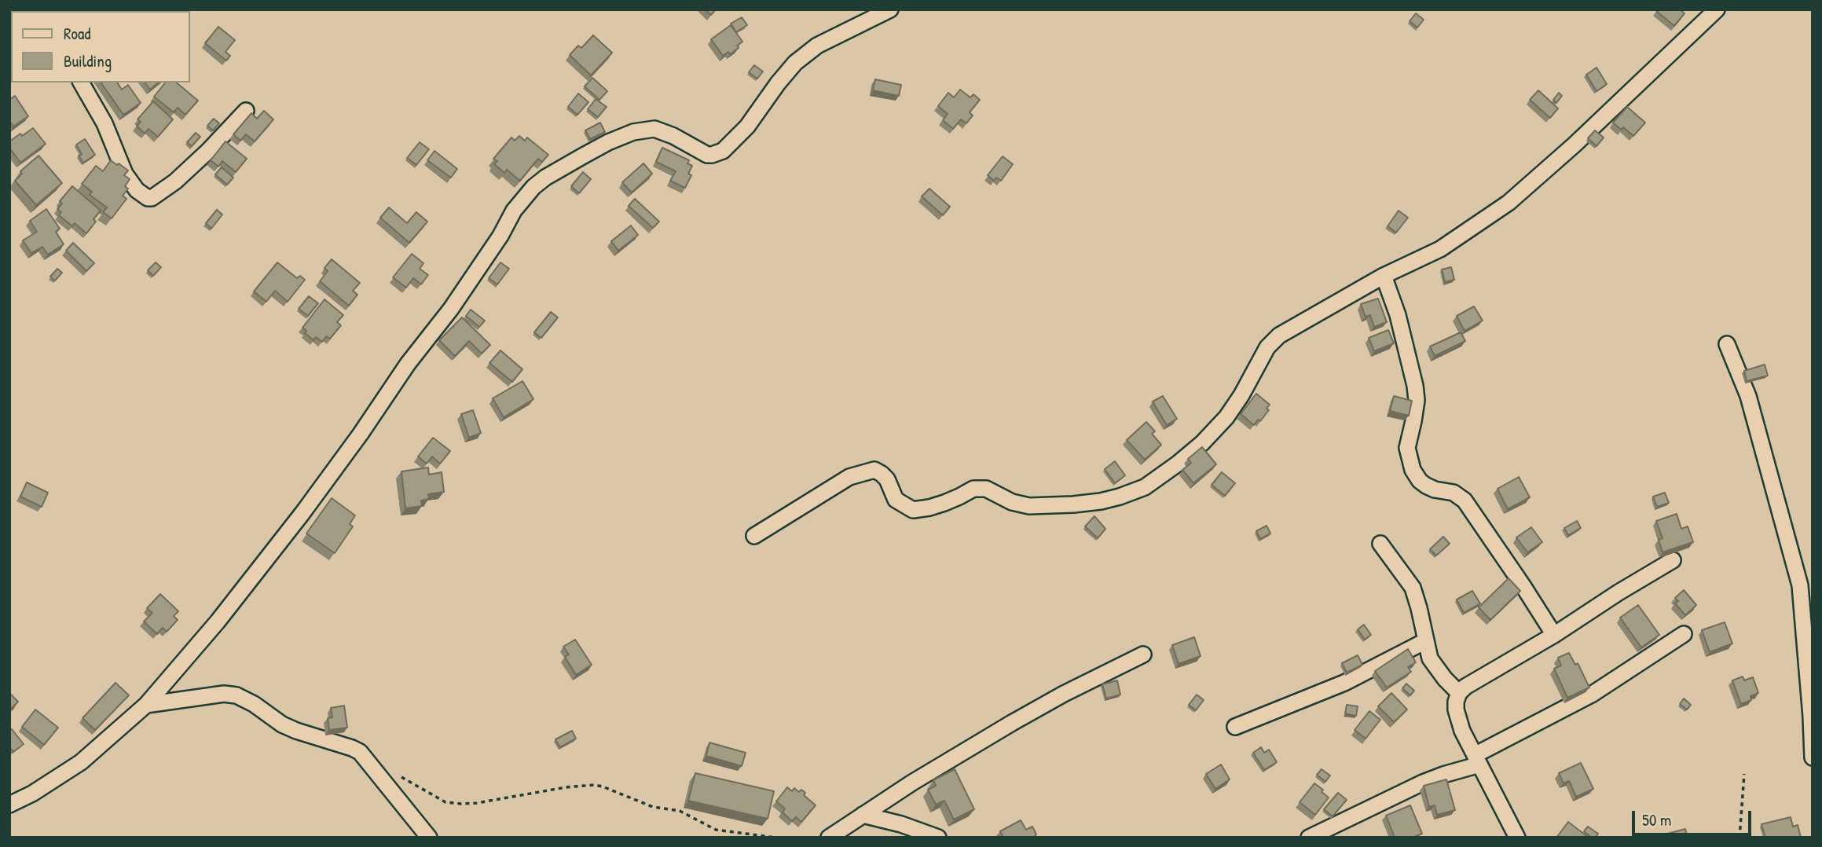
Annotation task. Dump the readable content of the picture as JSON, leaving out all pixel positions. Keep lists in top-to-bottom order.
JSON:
{
  "legend": ["Road", "Building"],
  "scale_bar": "50 m"
}
